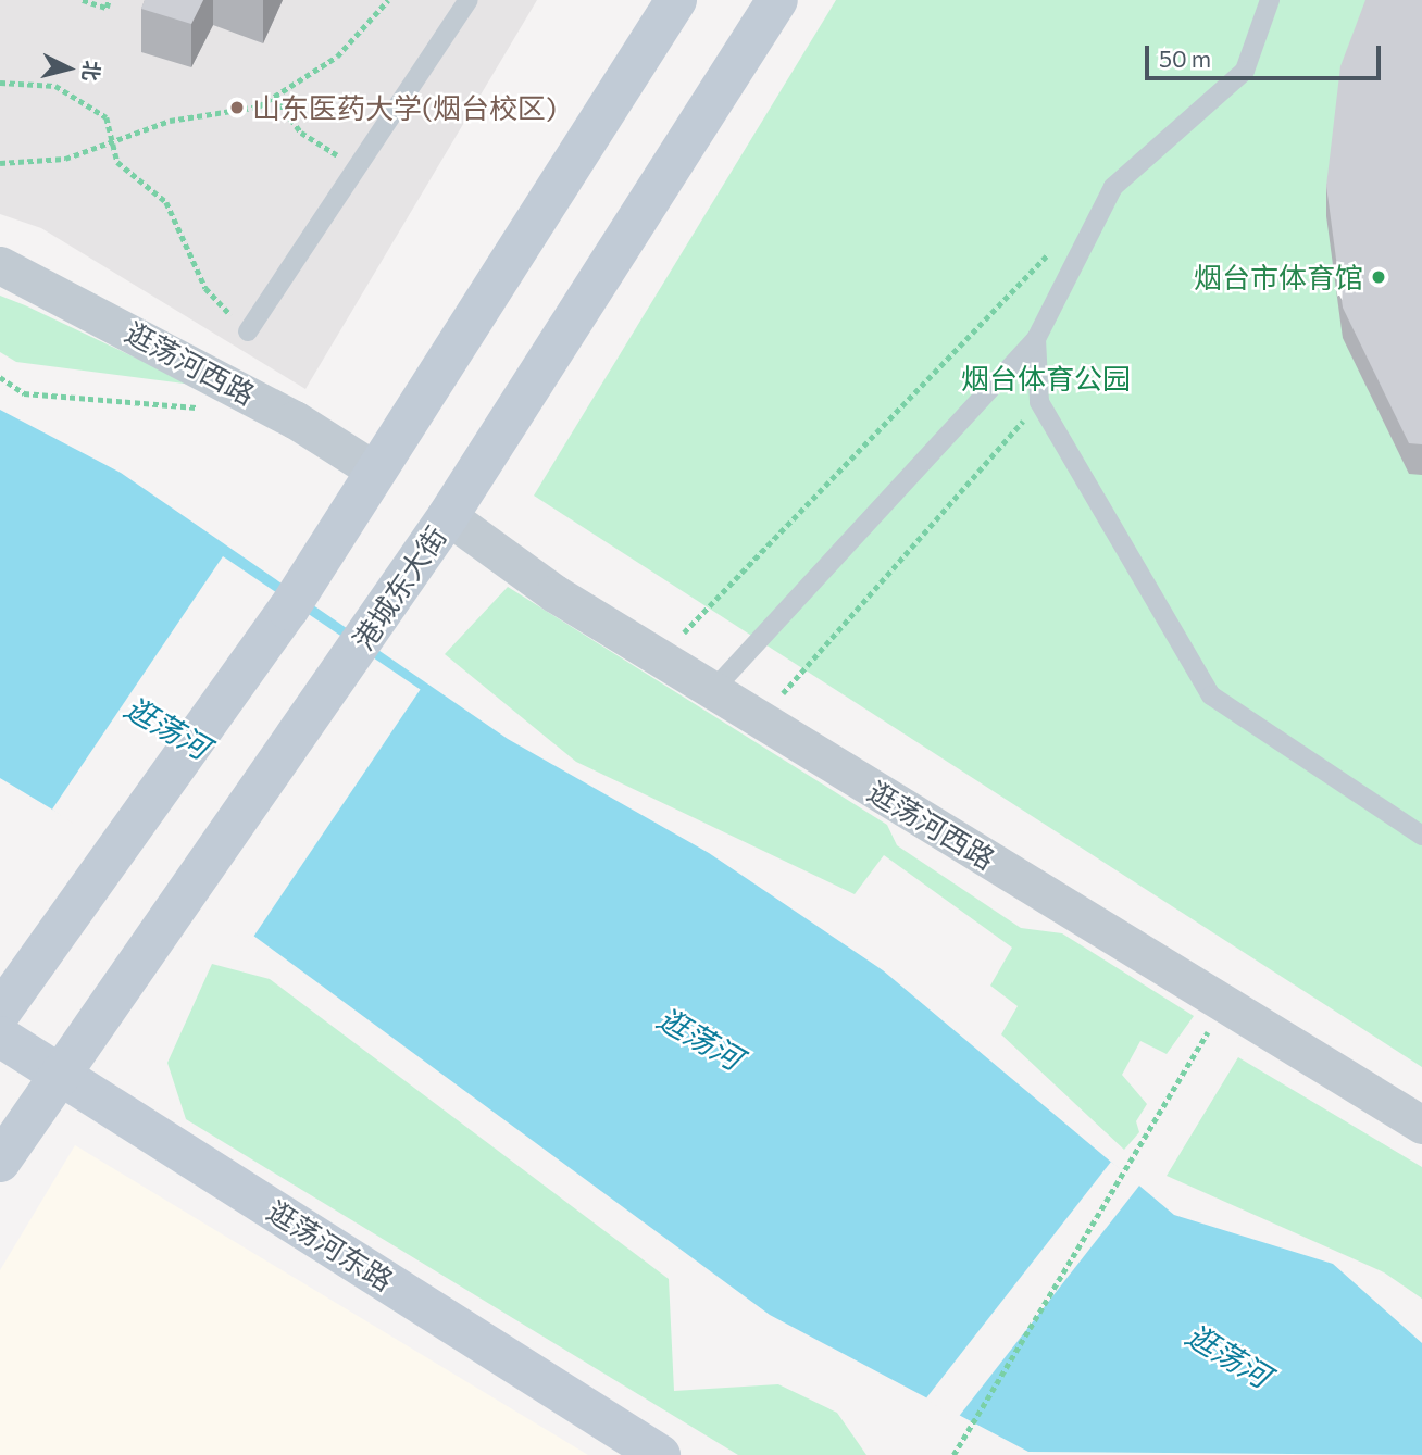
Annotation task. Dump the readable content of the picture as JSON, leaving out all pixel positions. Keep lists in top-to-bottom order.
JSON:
{
  "streets": {
    "main road": ["港城东大街", "逛荡河东路"],
    "street": ["逛荡河西路"]
  },
  "crossings": [
    ["逛荡河西路", "港城东大街"],
    ["港城东大街", "逛荡河东路"]
  ],
  "water": ["逛荡河"],
  "parks": ["烟台体育公园"],
  "places": ["山东医药大学(烟台校区)", "烟台市体育馆"],
  "scale_bar": "50 m",
  "north": "right"
}
